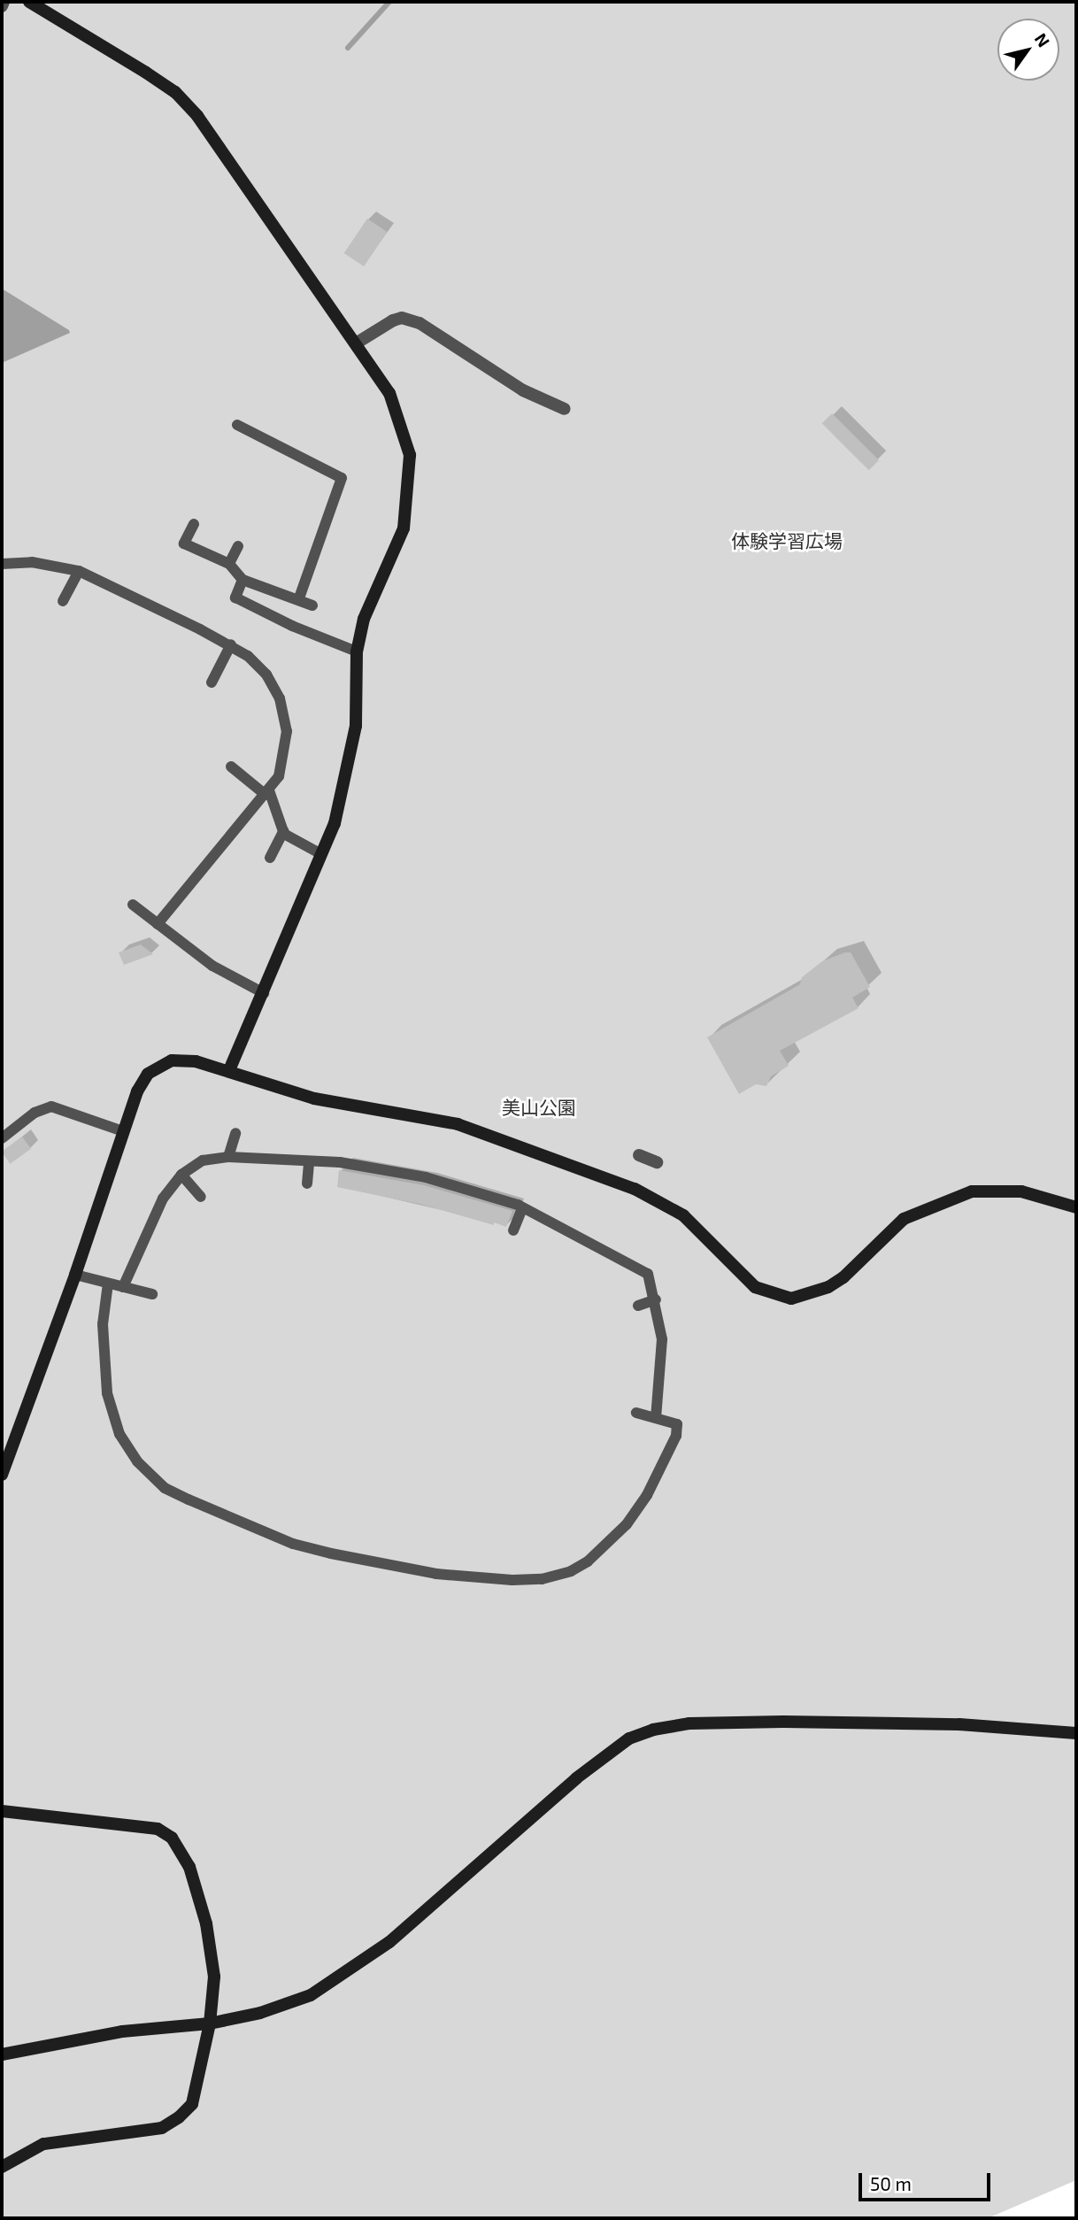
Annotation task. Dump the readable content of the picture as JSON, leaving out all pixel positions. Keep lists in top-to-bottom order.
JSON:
{
  "parks": ["体験学習広場", "美山公園"],
  "scale_bar": "50 m",
  "north": "top right"
}
